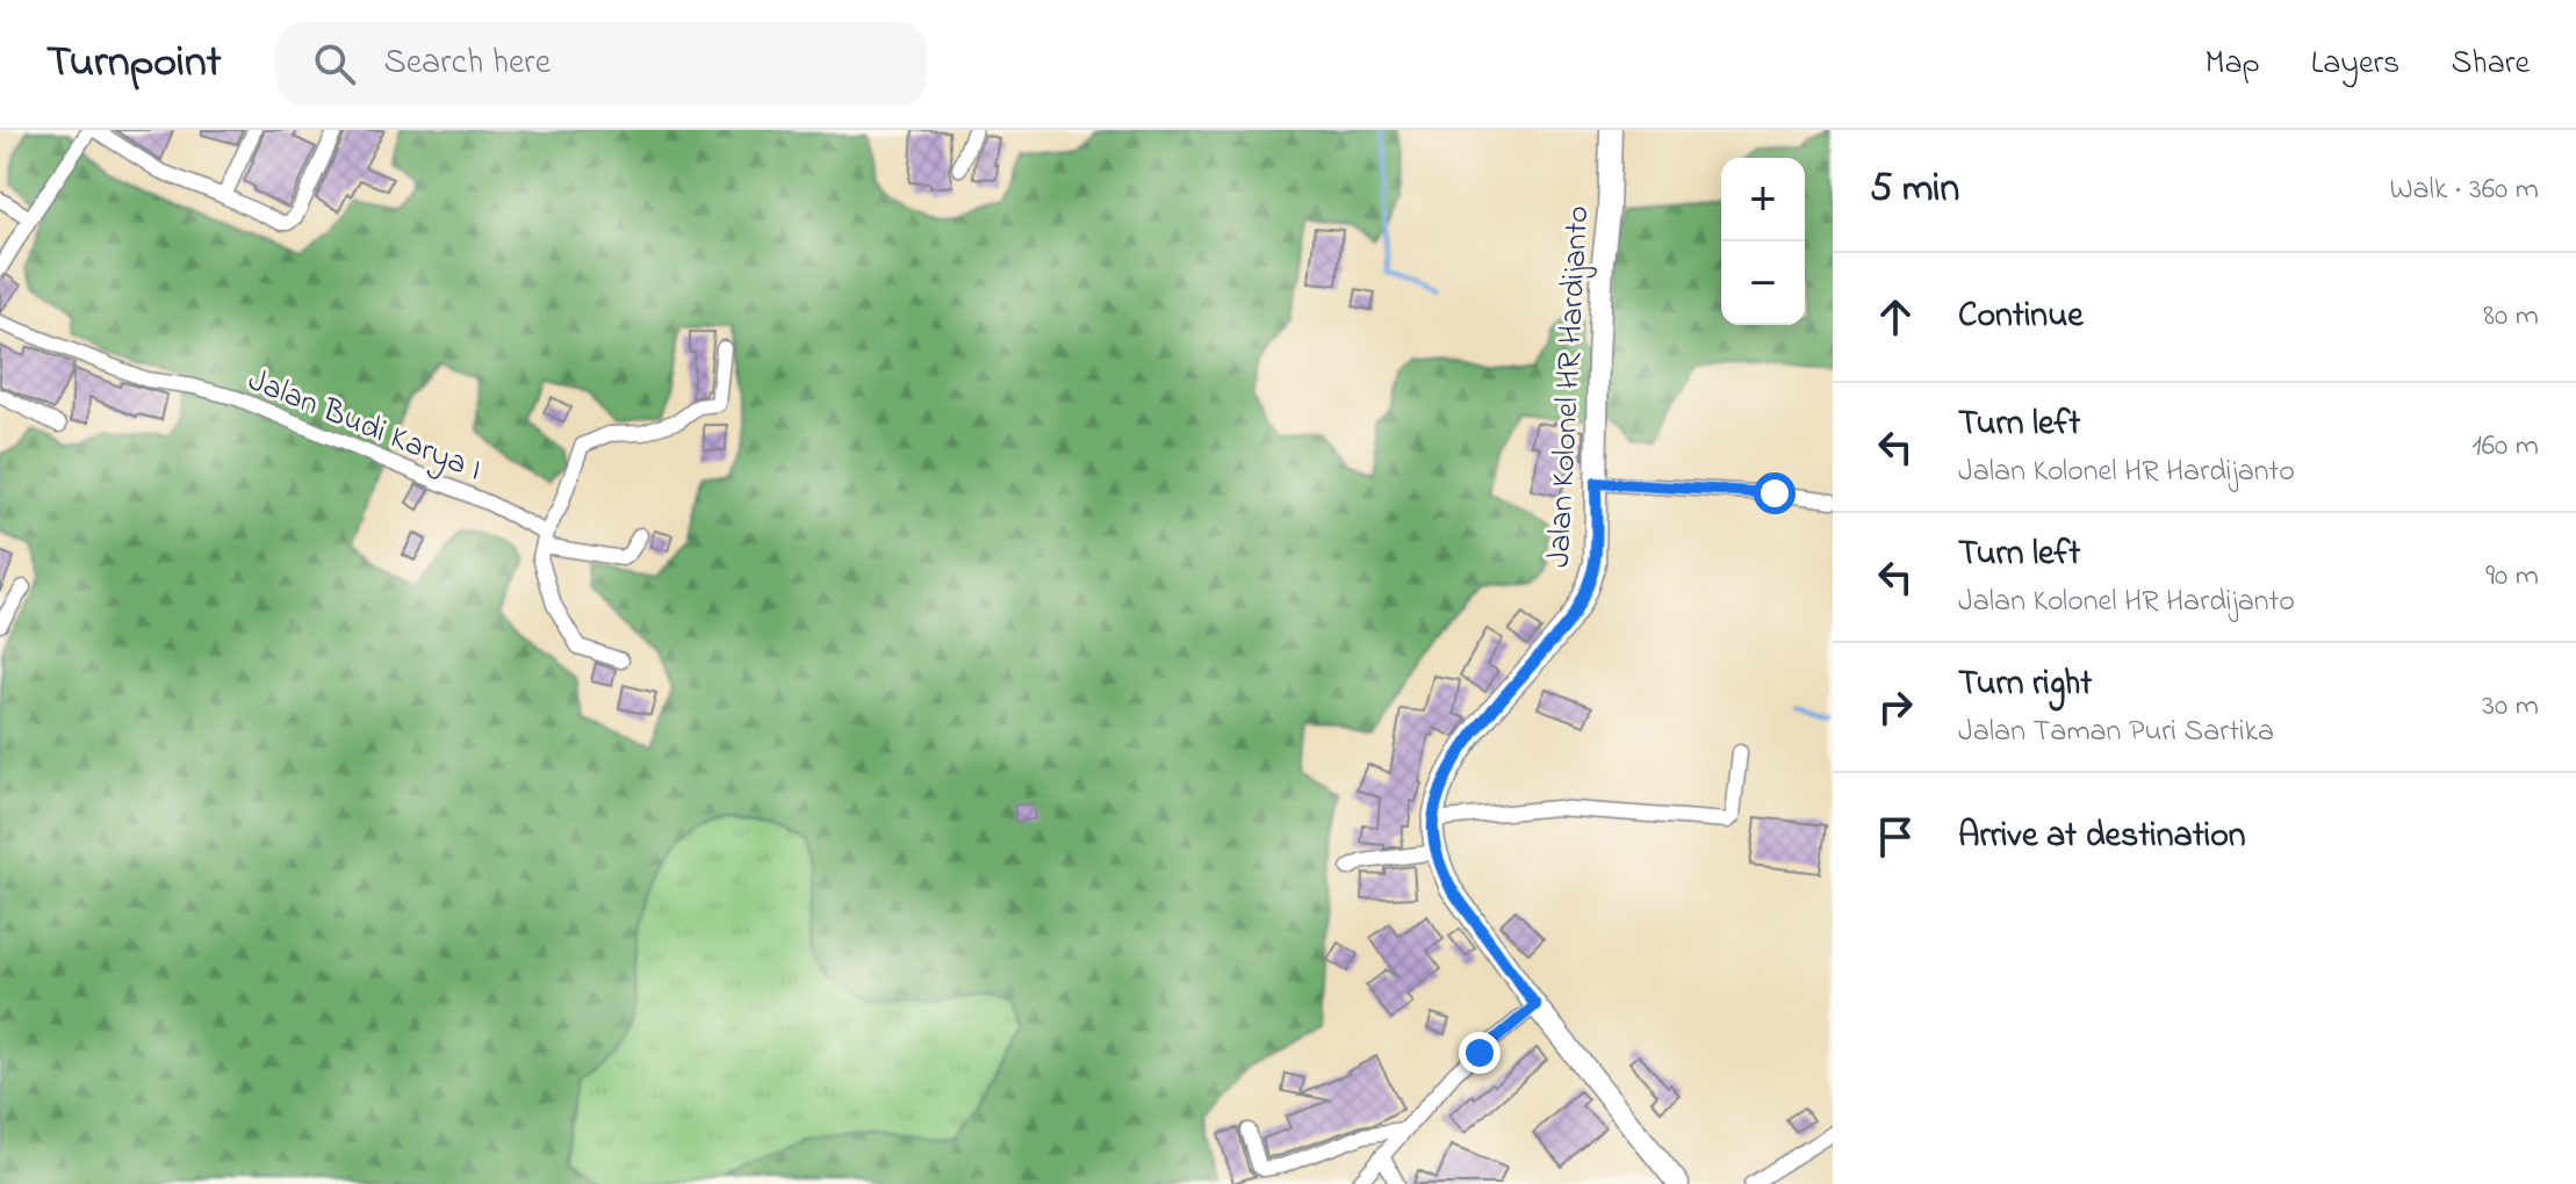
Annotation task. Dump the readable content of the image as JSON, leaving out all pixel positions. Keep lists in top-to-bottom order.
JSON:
{
  "streets": {
    "main road": ["Jalan Kolonel HR Hardijanto"],
    "street": ["Jalan Budi Karya I"]
  },
  "page": {
    "header": "Turnpoint",
    "search": "Search here",
    "nav": ["Map", "Layers", "Share"],
    "heading": ["5 min", "Walk · 360 m"],
    "map_buttons": ["+", "−"],
    "list": [
      ["Continue", "80 m"],
      ["Turn left", "Jalan Kolonel HR Hardijanto", "160 m"],
      ["Turn left", "Jalan Kolonel HR Hardijanto", "90 m"],
      ["Turn right", "Jalan Taman Puri Sartika", "30 m"],
      "Arrive at destination"
    ]
  }
}
